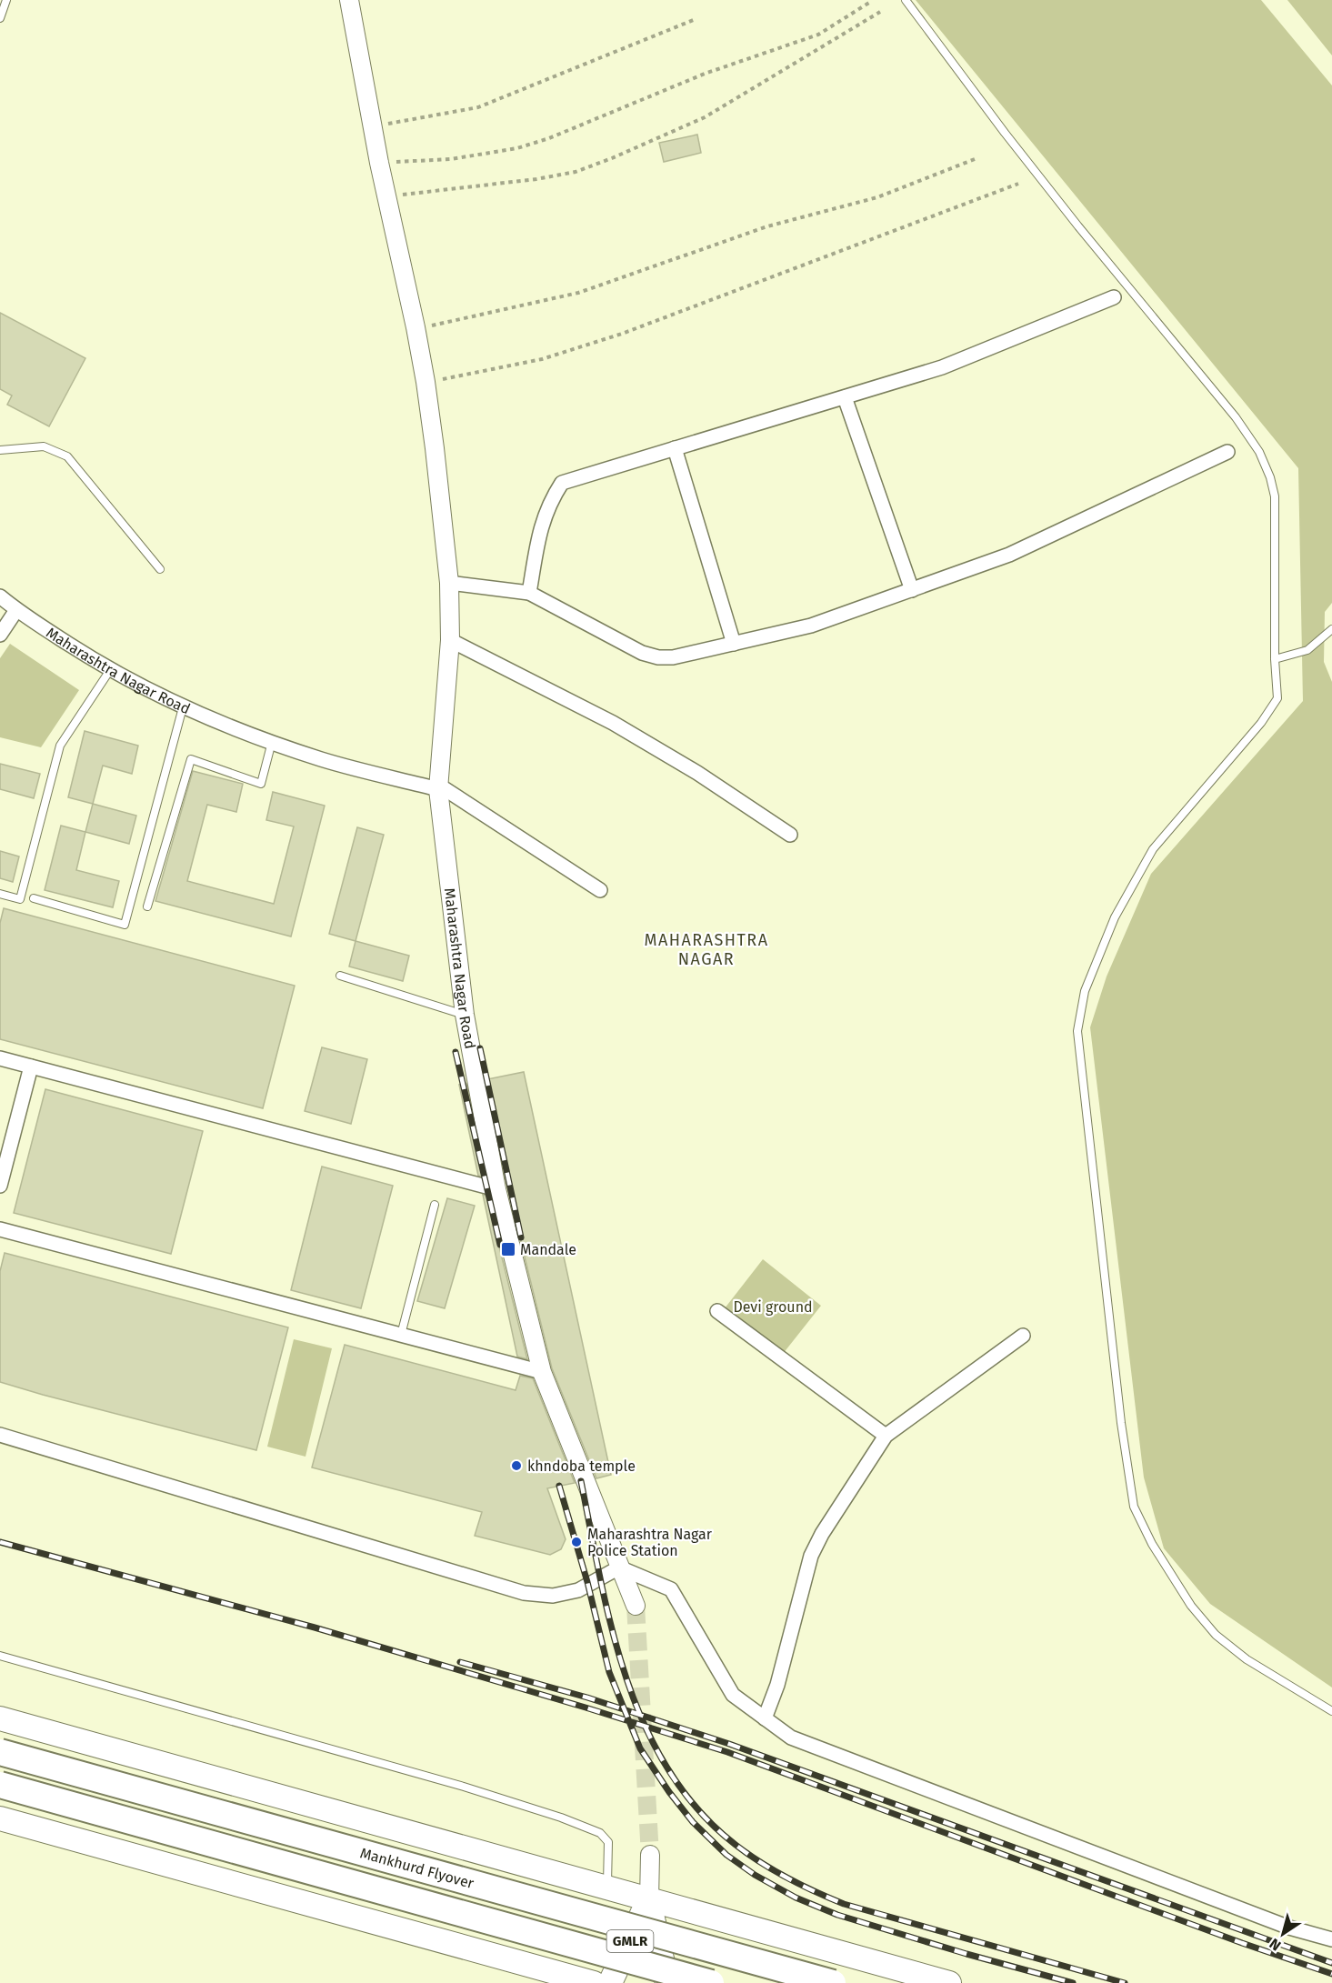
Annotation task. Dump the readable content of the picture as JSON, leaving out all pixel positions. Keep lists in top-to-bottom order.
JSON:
{
  "streets": {
    "highway": ["Mankhurd Flyover", "GMLR"],
    "street": ["Maharashtra Nagar Road"]
  },
  "districts": ["MAHARASHTRA NAGAR"],
  "parks": ["Devi ground"],
  "places": {
    "transit": ["Mandale"],
    "other": ["khndoba temple", "Maharashtra Nagar Police Station"]
  },
  "north": "bottom left"
}
